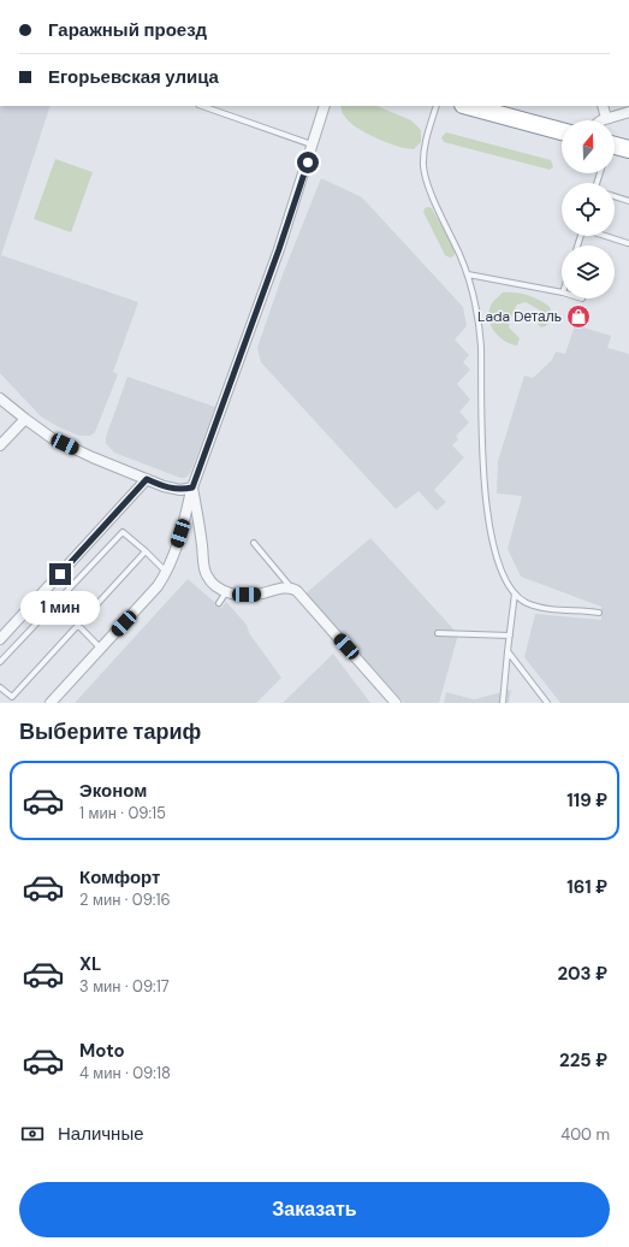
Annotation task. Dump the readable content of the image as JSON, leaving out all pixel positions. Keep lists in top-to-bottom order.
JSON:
{
  "places": {
    "shop": ["Lada Dеталь"]
  },
  "north": "top",
  "page": {
    "banner": ["Гаражный проезд", "Егорьевская улица"],
    "bubble": "1 мин",
    "heading": "Выберите тариф",
    "list": [
      {
        "name": "Эконом",
        "note": "1 мин · 09:15",
        "value": "119 ₽"
      },
      {
        "name": "Комфорт",
        "note": "2 мин · 09:16",
        "value": "161 ₽"
      },
      {
        "name": "XL",
        "note": "3 мин · 09:17",
        "value": "203 ₽"
      },
      {
        "name": "Moto",
        "note": "4 мин · 09:18",
        "value": "225 ₽"
      }
    ],
    "pay": ["Наличные", "400 m"],
    "buttons": "Заказать"
  }
}
